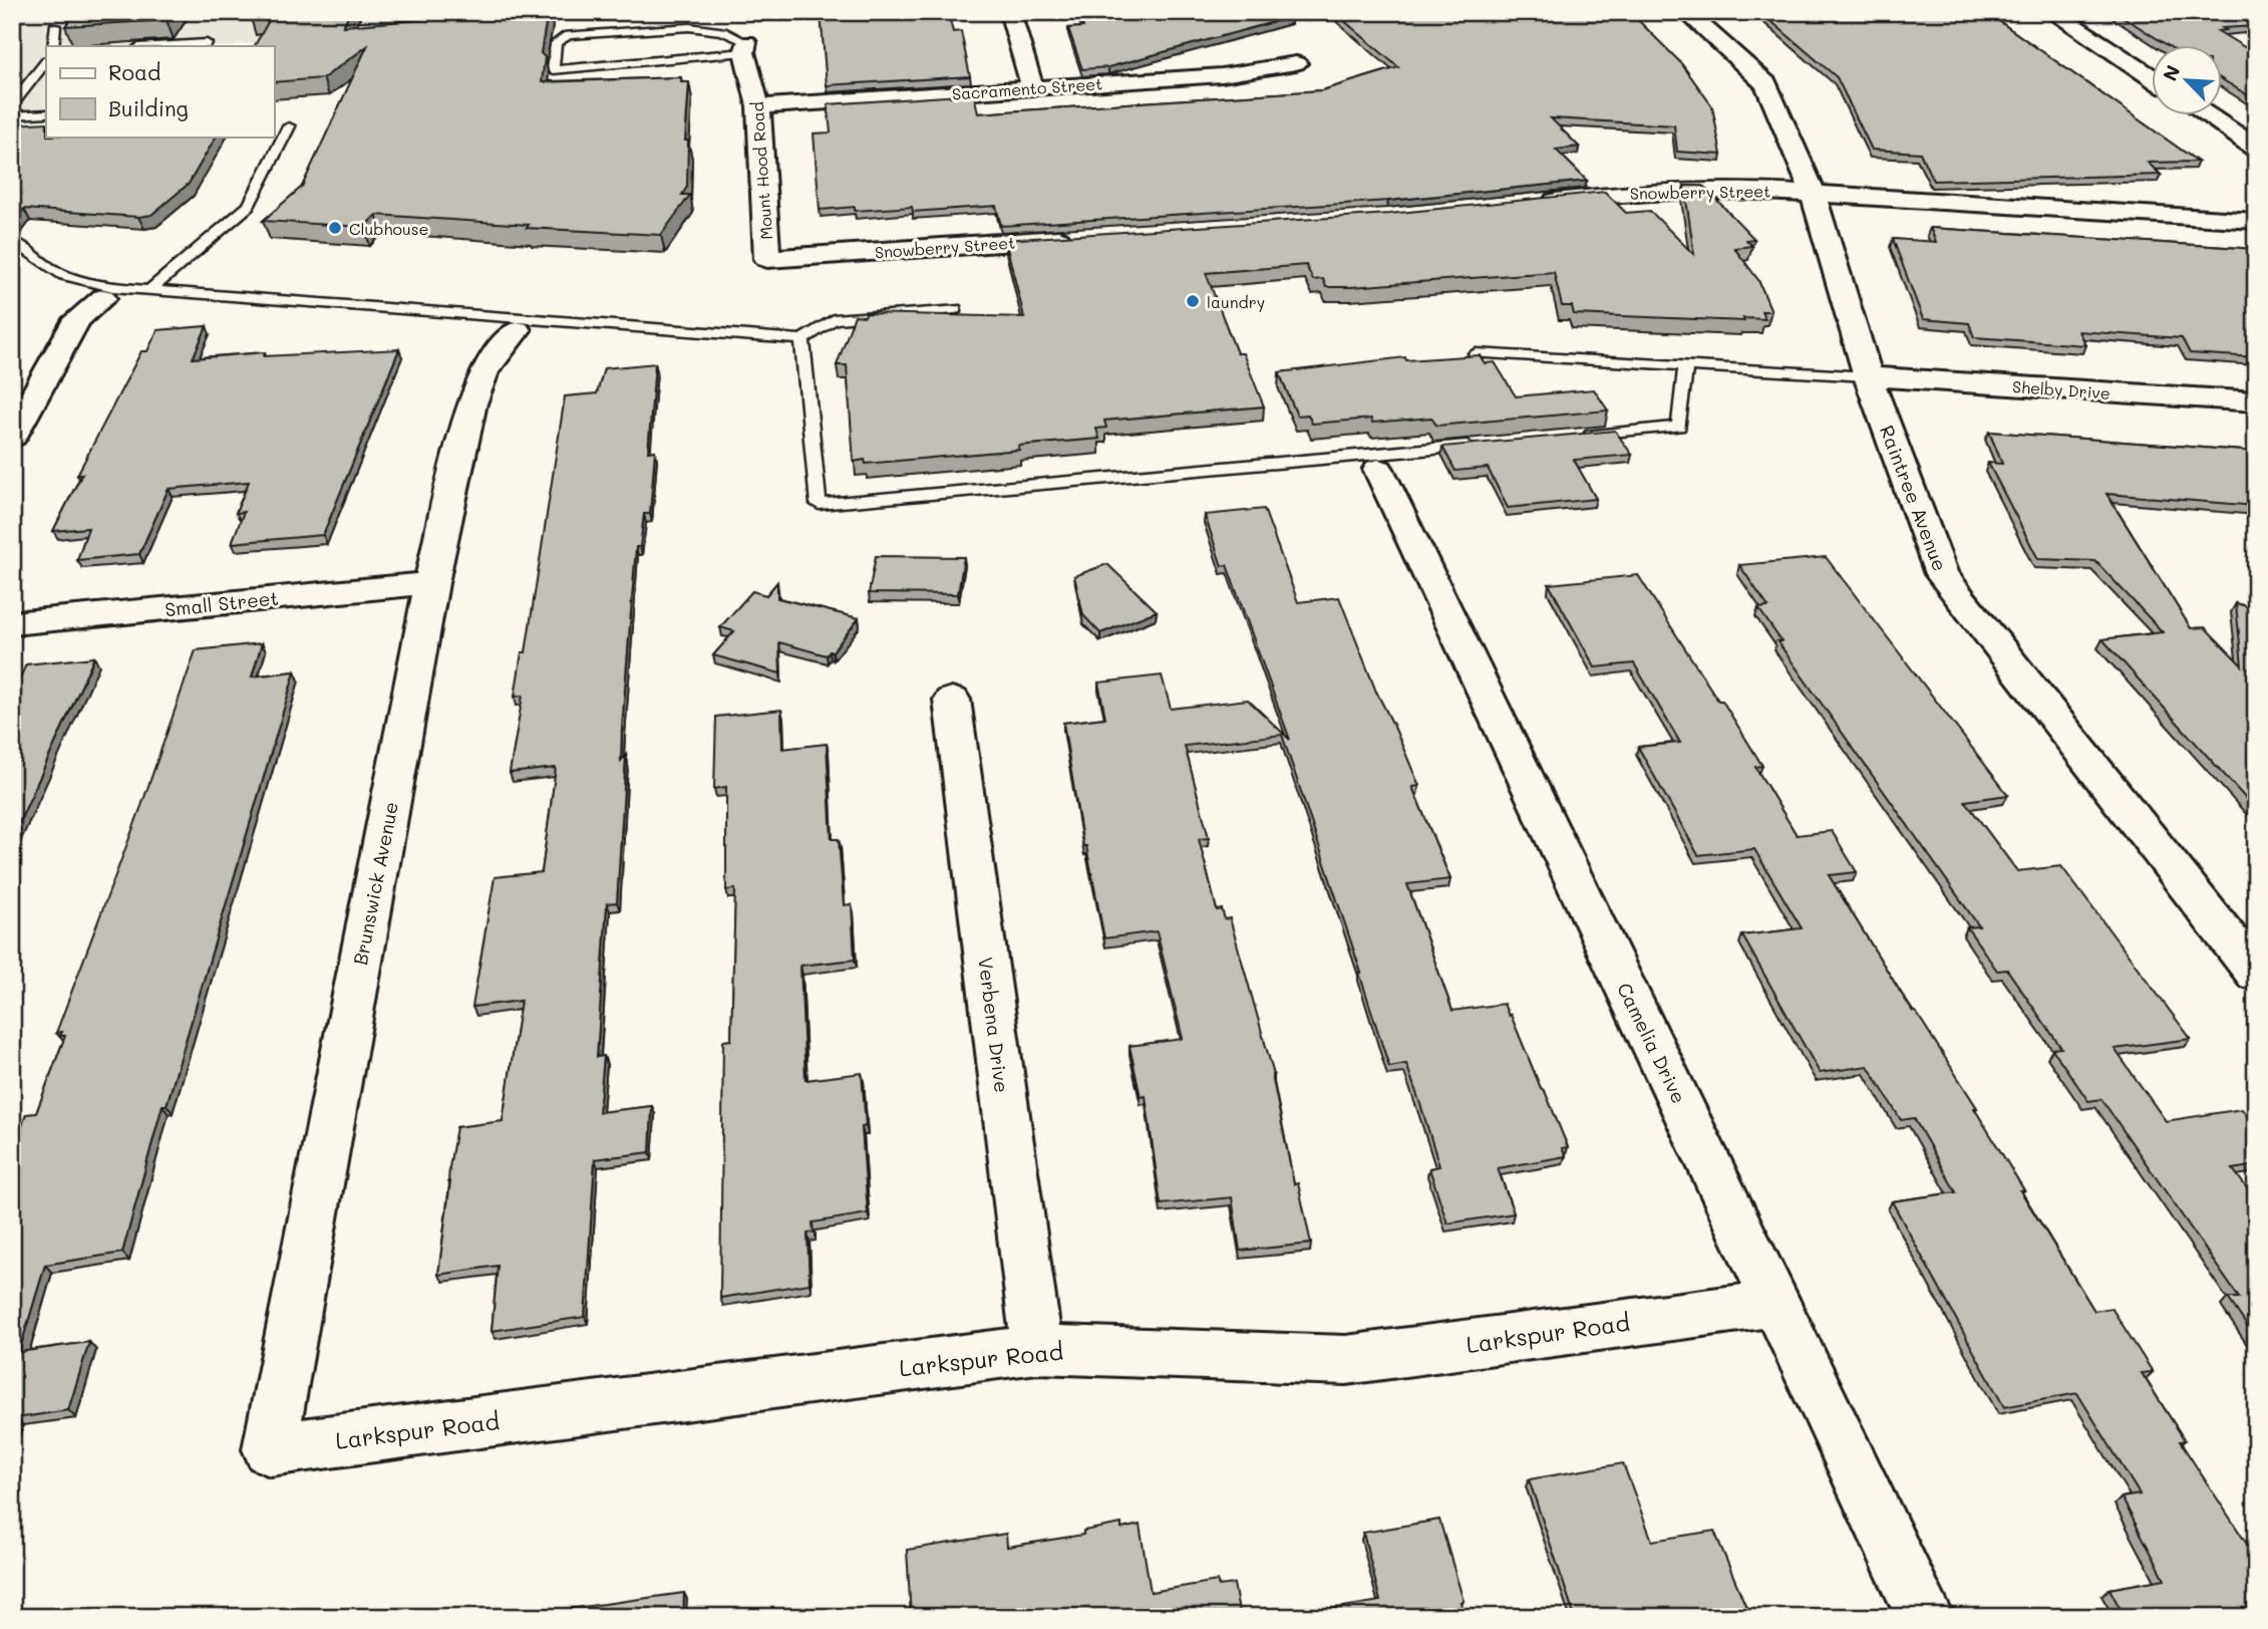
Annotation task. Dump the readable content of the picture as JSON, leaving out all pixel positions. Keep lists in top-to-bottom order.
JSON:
{
  "streets": {
    "street": [
      "Sacramento Street",
      "Mount Hood Road",
      "Snowberry Street",
      "Shelby Drive",
      "Raintree Avenue",
      "Small Street",
      "Brunswick Avenue",
      "Verbena Drive",
      "Camelia Drive",
      "Larkspur Road"
    ]
  },
  "crossings": [
    ["Sacramento Street", "Mount Hood Road"],
    ["Mount Hood Road", "Snowberry Street"],
    ["Snowberry Street", "Raintree Avenue"],
    ["Shelby Drive", "Raintree Avenue"],
    ["Small Street", "Brunswick Avenue"],
    ["Brunswick Avenue", "Larkspur Road"],
    ["Verbena Drive", "Larkspur Road"],
    ["Camelia Drive", "Larkspur Road"]
  ],
  "places": ["Clubhouse", "laundry"],
  "legend": ["Road", "Building"],
  "north": "top left"
}
